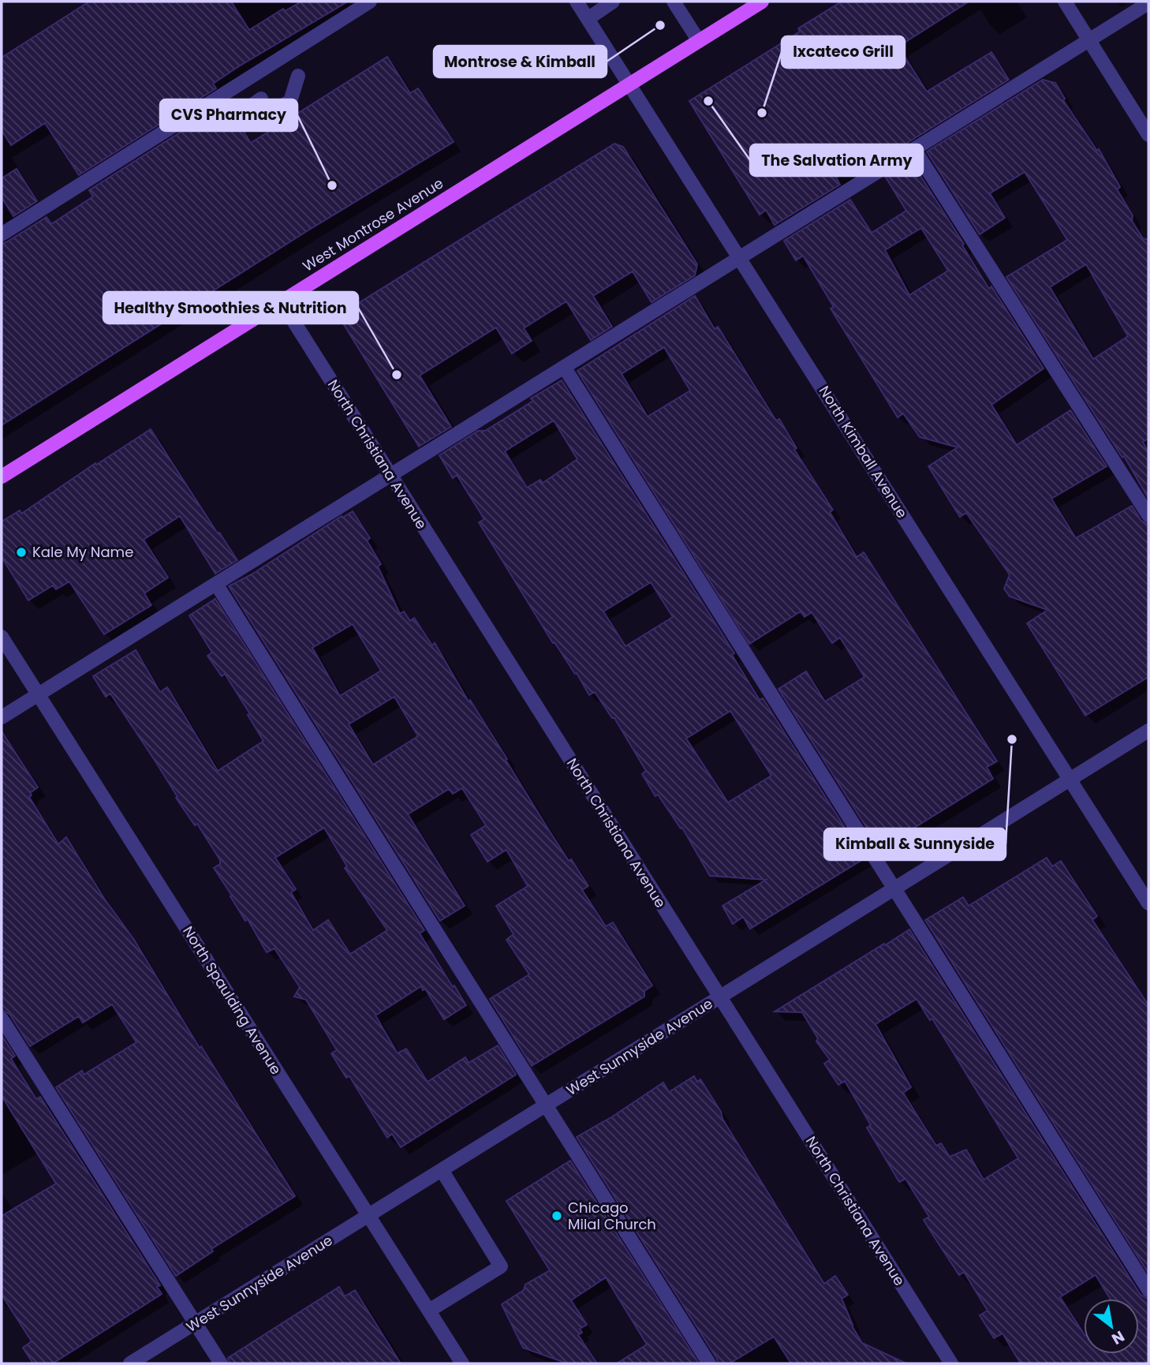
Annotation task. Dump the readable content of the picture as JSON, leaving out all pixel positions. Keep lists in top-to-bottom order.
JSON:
{
  "streets": {
    "main road": ["West Montrose Avenue"],
    "street": [
      "North Kimball Avenue",
      "North Christiana Avenue",
      "North Spaulding Avenue",
      "West Sunnyside Avenue"
    ]
  },
  "crossings": [
    ["West Montrose Avenue", "North Kimball Avenue"],
    ["West Montrose Avenue", "North Christiana Avenue"],
    ["North Kimball Avenue", "West Sunnyside Avenue"],
    ["North Christiana Avenue", "West Sunnyside Avenue"],
    ["North Spaulding Avenue", "West Sunnyside Avenue"]
  ],
  "places": [
    "Montrose & Kimball",
    "The Salvation Army",
    "Ixcateco Grill",
    "CVS Pharmacy",
    "Healthy Smoothies & Nutrition",
    "Kale My Name",
    "Kimball & Sunnyside",
    "Chicago Milal Church"
  ],
  "north": "bottom right"
}
